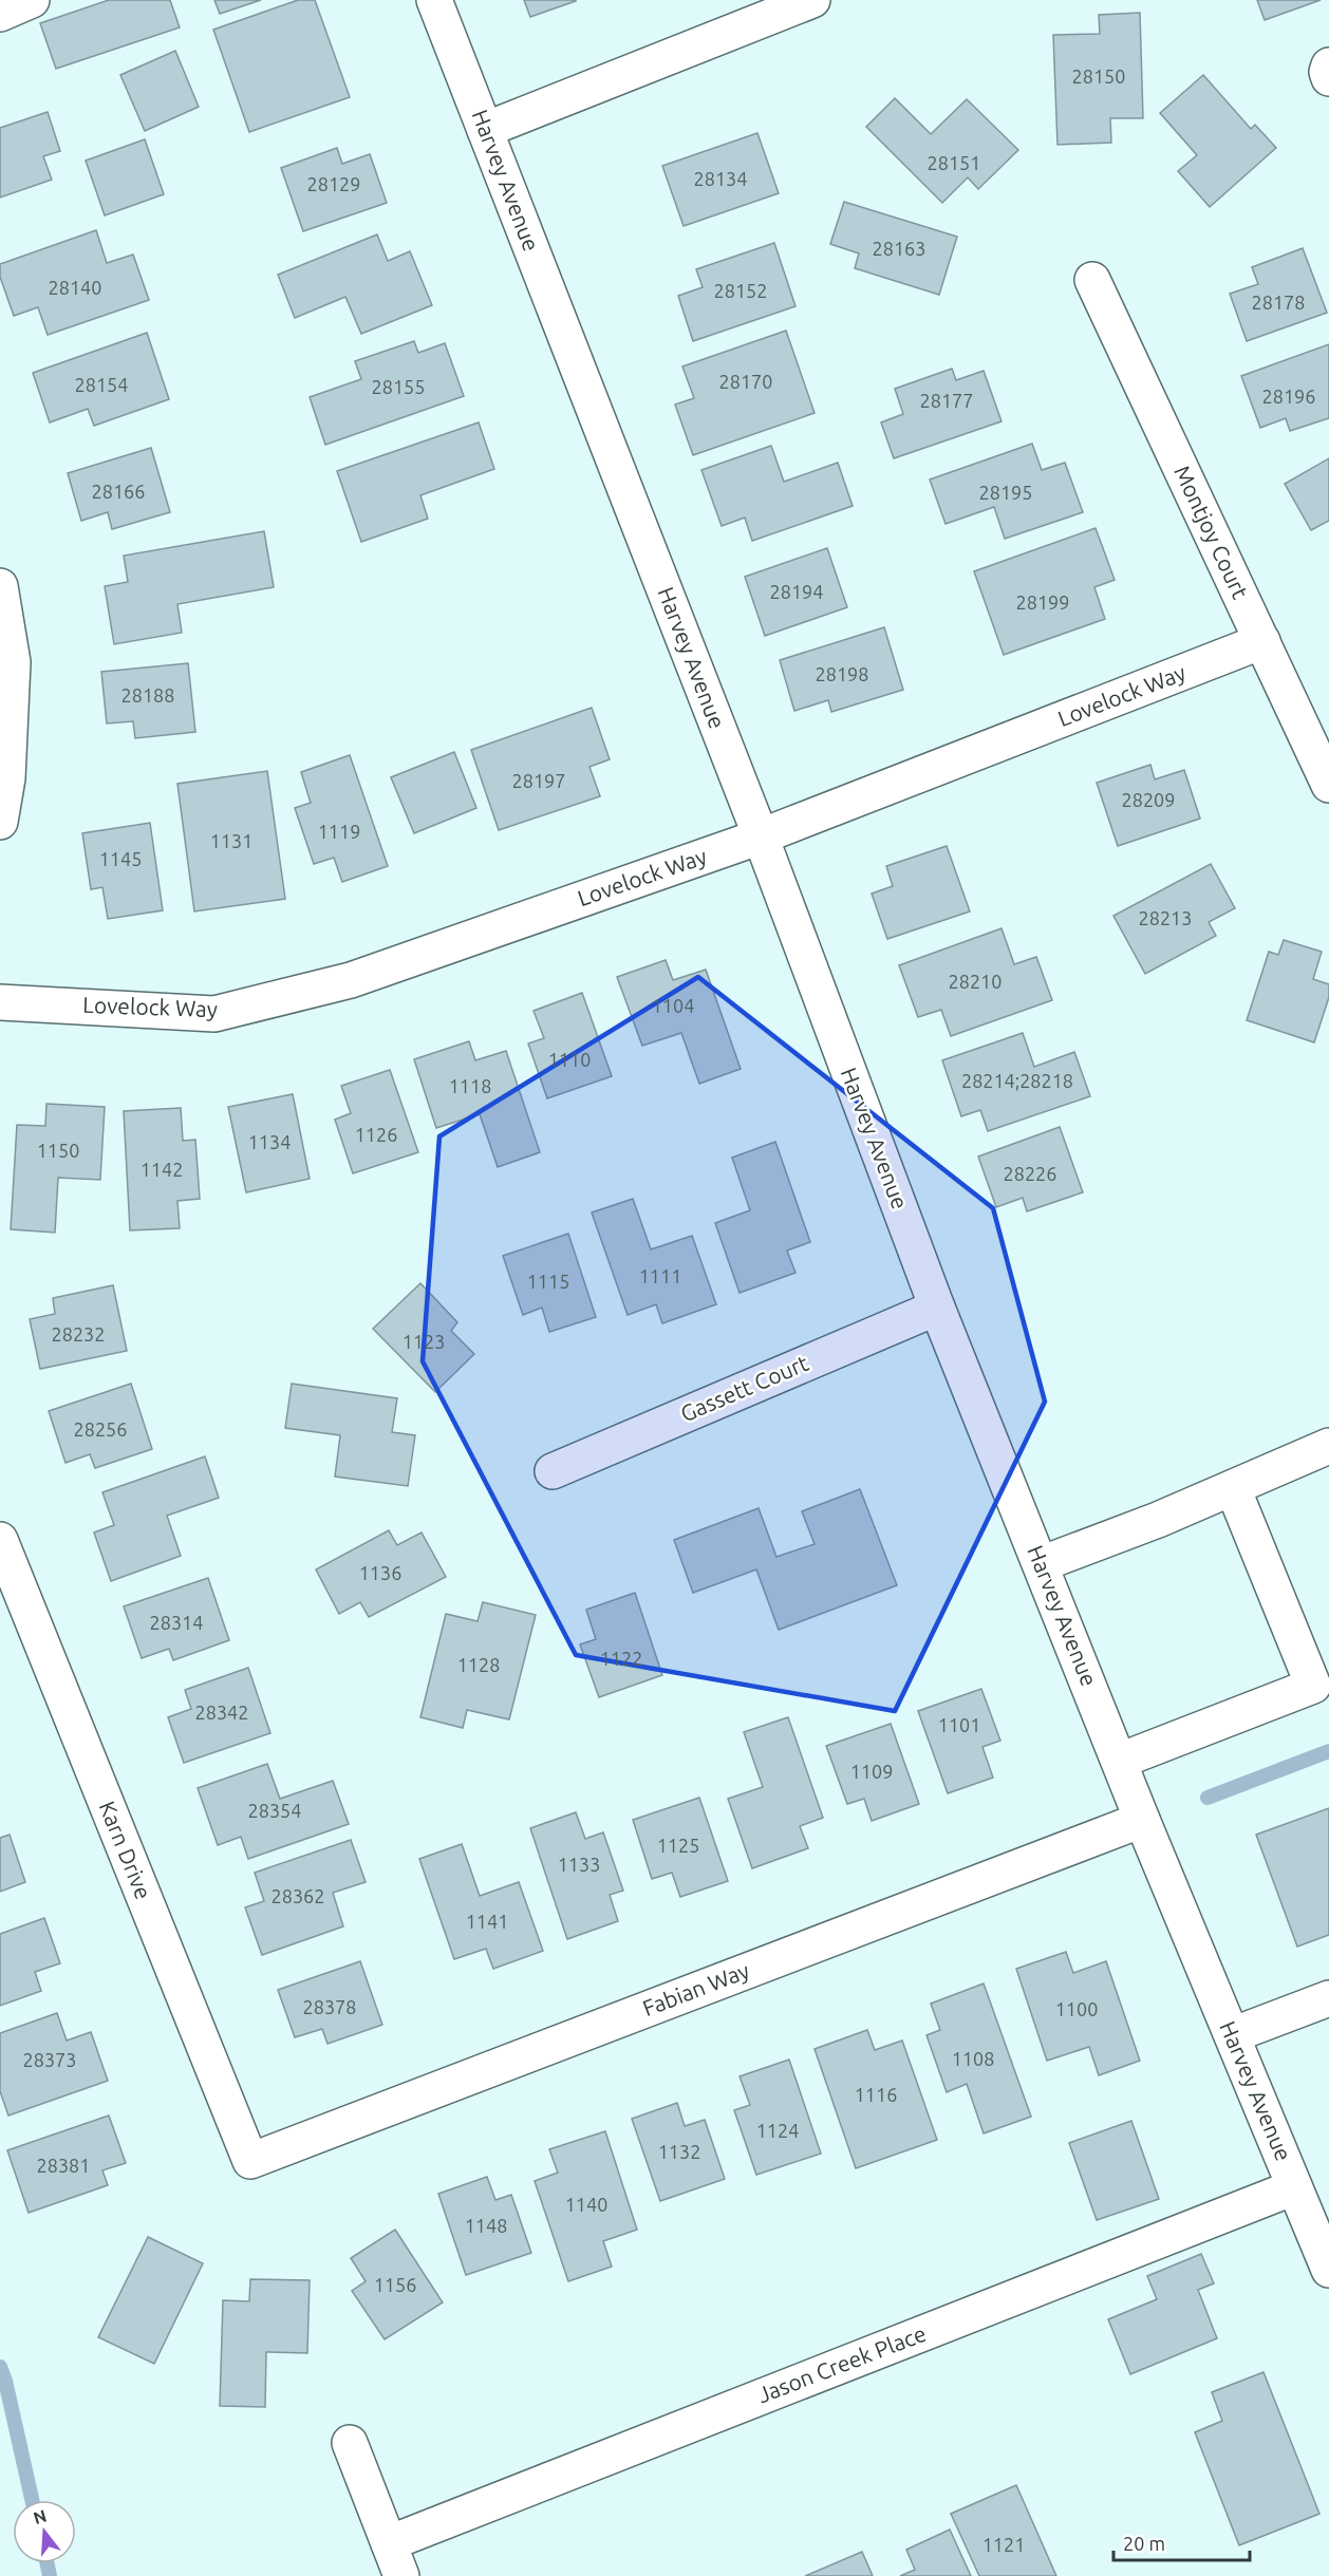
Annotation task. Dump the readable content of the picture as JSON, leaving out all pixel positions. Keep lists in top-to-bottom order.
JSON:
{
  "streets": {
    "street": [
      "Harvey Avenue",
      "Montjoy Court",
      "Lovelock Way",
      "Gassett Court",
      "Karn Drive",
      "Fabian Way",
      "Jason Creek Place"
    ]
  },
  "crossings": [
    ["Harvey Avenue", "Lovelock Way"],
    ["Harvey Avenue", "Gassett Court"],
    ["Harvey Avenue", "Fabian Way"],
    ["Harvey Avenue", "Jason Creek Place"],
    ["Montjoy Court", "Lovelock Way"],
    ["Karn Drive", "Fabian Way"]
  ],
  "house_numbers": [
    "28150",
    "28151",
    "28134",
    "28129",
    "28163",
    "28140",
    "28152",
    "28178",
    "28170",
    "28154",
    "28155",
    "28196",
    "28177",
    "28166",
    "28195",
    "28194",
    "28199",
    "28198",
    "28188",
    "28197",
    "28209",
    "1119",
    "1131",
    "1145",
    "28213",
    "28210",
    "1104",
    "1110",
    "28214;28218",
    "1118",
    "1126",
    "1134",
    "1150",
    "1142",
    "28226",
    "1111",
    "1115",
    "28232",
    "1123",
    "28256",
    "1136",
    "28314",
    "1122",
    "1128",
    "28342",
    "1101",
    "1109",
    "28354",
    "1125",
    "1133",
    "28362",
    "1141",
    "28378",
    "1100",
    "1108",
    "28373",
    "1116",
    "1124",
    "1132",
    "28381",
    "1140",
    "1148",
    "1156",
    "1121"
  ],
  "scale_bar": "20 m",
  "north": "top"
}
